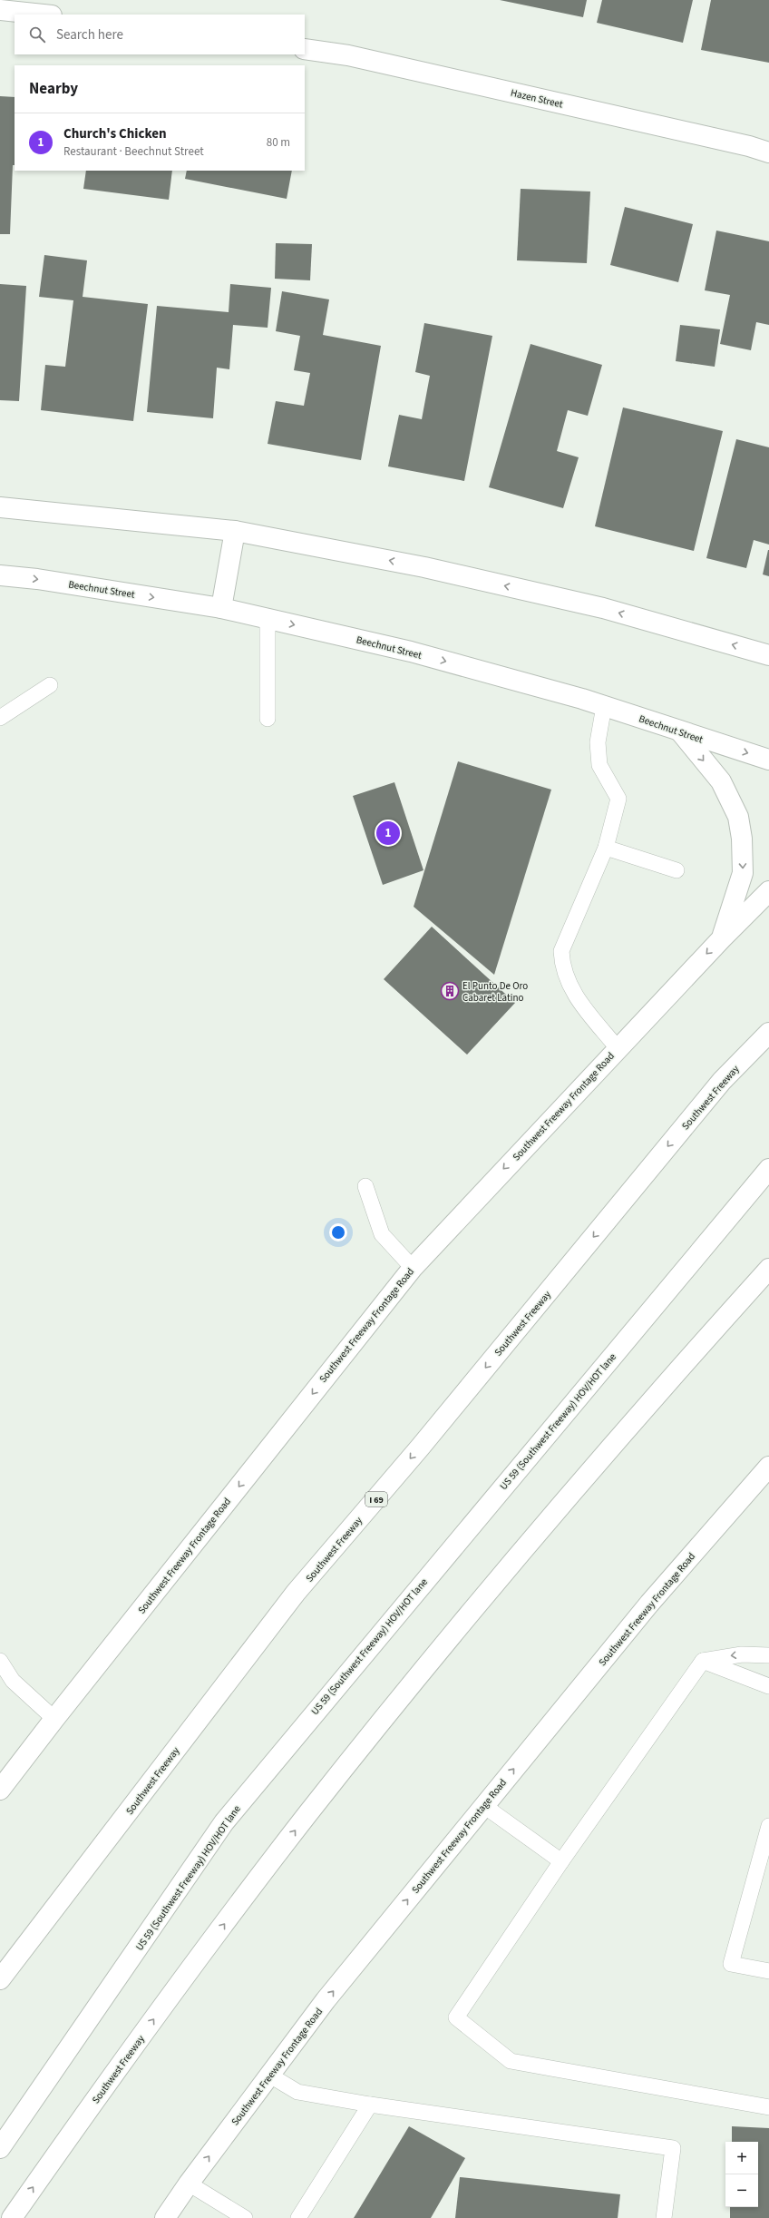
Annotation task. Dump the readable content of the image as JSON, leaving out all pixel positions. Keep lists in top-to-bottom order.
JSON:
{
  "streets": {
    "main road": [
      "Hazen Street",
      "Beechnut Street",
      "Southwest Freeway",
      "Southwest Freeway Frontage Road",
      "US 59 (Southwest Freeway) HOV/HOT lane",
      "I 69"
    ]
  },
  "places": {
    "building": ["El Punto De Oro Cabaret Latino"]
  },
  "page": {
    "search": "Search here",
    "heading": "Nearby",
    "list": [
      {
        "mark": "1",
        "name": "Church's Chicken",
        "note": "Restaurant · Beechnut Street",
        "value": "80 m"
      }
    ],
    "pins": "1",
    "map_buttons": ["+", "−"]
  }
}
